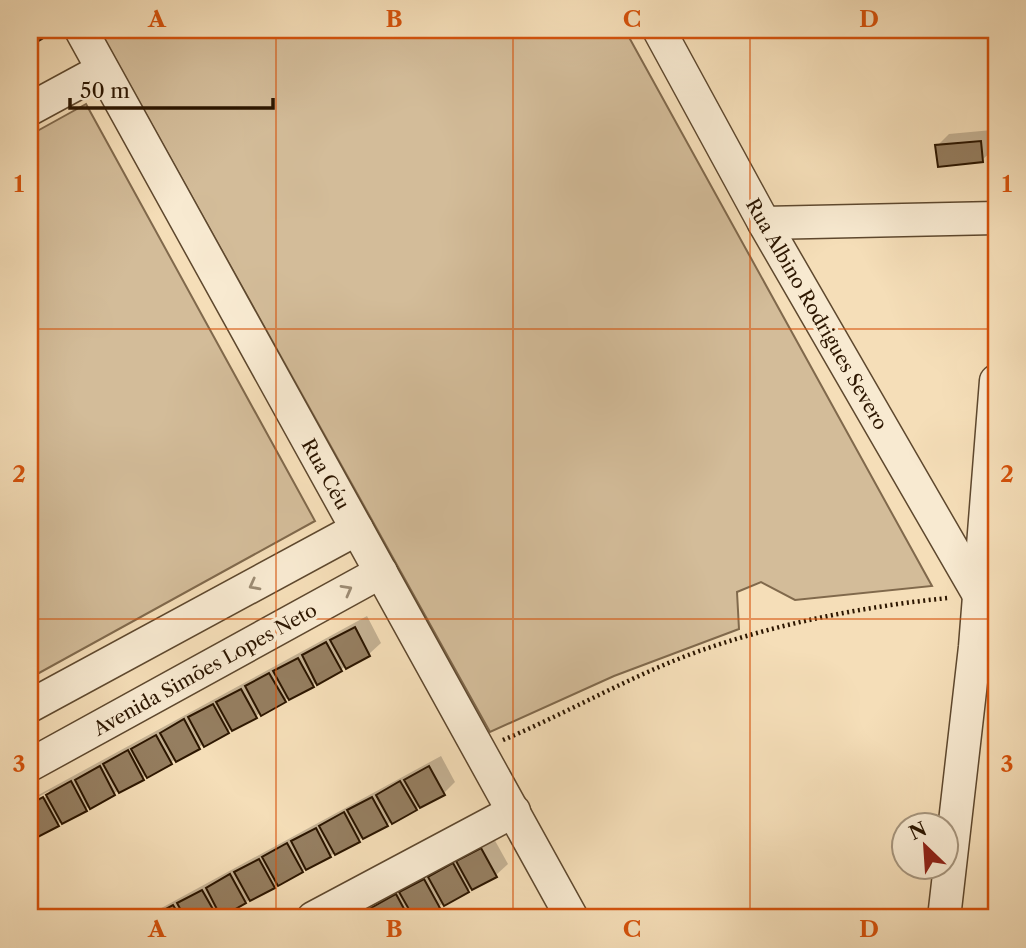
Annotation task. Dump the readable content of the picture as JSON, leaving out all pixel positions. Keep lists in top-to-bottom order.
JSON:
{
  "streets": {
    "street": ["Rua Albino Rodrigues Severo", "Rua Céu", "Avenida Simões Lopes Neto"]
  },
  "crossings": [
    ["Rua Céu", "Avenida Simões Lopes Neto"]
  ],
  "scale_bar": "50 m",
  "north": "top left",
  "grid": {
    "columns": [
      "A",
      "B",
      "C",
      "D"
    ],
    "rows": ["1", "2", "3"]
  }
}
